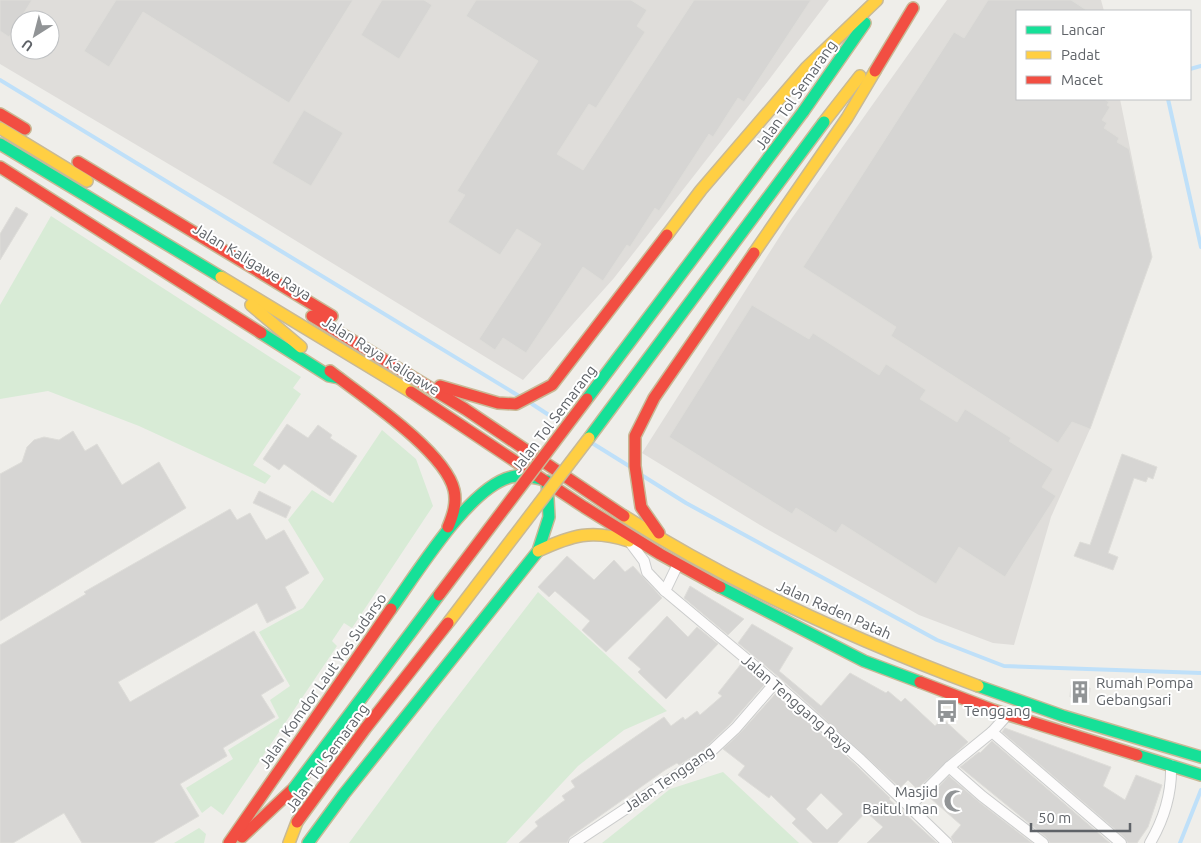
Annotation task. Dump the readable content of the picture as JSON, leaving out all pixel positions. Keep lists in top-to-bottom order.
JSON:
{
  "streets": {
    "highway": [
      "Jalan Tol Semarang",
      "Jalan Kaligawe Raya",
      "Jalan Raya Kaligawe",
      "Jalan Raden Patah",
      "Jalan Komdor Laut Yos Sudarso"
    ],
    "street": ["Jalan Tenggang Raya", "Jalan Tenggang"]
  },
  "crossings": [
    ["Jalan Kaligawe Raya", "Jalan Raya Kaligawe"],
    ["Jalan Kaligawe Raya", "Jalan Raden Patah"],
    ["Jalan Raya Kaligawe", "Jalan Raden Patah"],
    ["Jalan Tenggang Raya", "Jalan Tenggang"]
  ],
  "places": {
    "building": ["Rumah Pompa Gebangsari"],
    "bus stop": ["Tenggang"],
    "mosque": ["Masjid Baitul Iman"]
  },
  "legend": ["Lancar", "Padat", "Macet"],
  "scale_bar": "50 m",
  "north": "bottom left"
}
